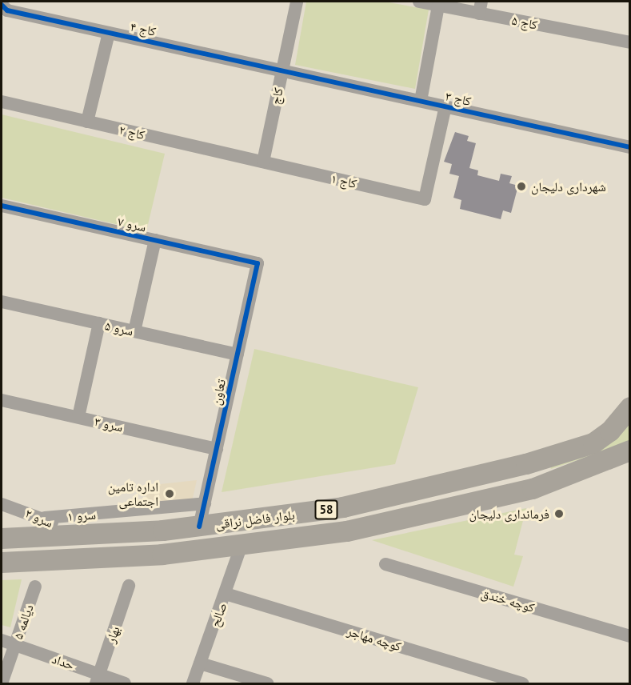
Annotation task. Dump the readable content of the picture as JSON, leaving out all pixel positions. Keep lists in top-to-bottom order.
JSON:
{
  "streets": {
    "main road": ["58", "بلوار فاضل نراقی"],
    "street": [
      "کاج ۵",
      "کاج ۴",
      "کاج",
      "کاج ۳",
      "کاج ۲",
      "کاج ۱",
      "سرو ۷",
      "سرو ۵",
      "تعاون",
      "سرو ۳",
      "سرو ۱",
      "سرو ۲",
      "کوچه خندق",
      "صالح",
      "دیالمه ۵",
      "بهار",
      "کوچه مهاجر",
      "حداد"
    ]
  },
  "crossings": [
    ["کاج ۴", "کاج"],
    ["کاج ۴", "کاج ۳"],
    ["کاج", "کاج ۳"],
    ["کاج", "کاج ۲"],
    ["کاج", "کاج ۱"],
    ["کاج ۳", "کاج ۱"],
    ["کاج ۲", "کاج ۱"],
    ["سرو ۷", "تعاون"],
    ["سرو ۵", "تعاون"],
    ["تعاون", "سرو ۳"],
    ["تعاون", "سرو ۱"],
    ["تعاون", "بلوار فاضل نراقی"],
    ["سرو ۱", "سرو ۲"],
    ["سرو ۲", "بلوار فاضل نراقی"],
    ["بلوار فاضل نراقی", "صالح"],
    ["صالح", "کوچه مهاجر"],
    ["دیالمه ۵", "حداد"],
    ["بهار", "حداد"]
  ],
  "places": ["شهرداری دلیجان", "اداره تامین اجتماعی", "فرمانداری دلیجان"]
}
